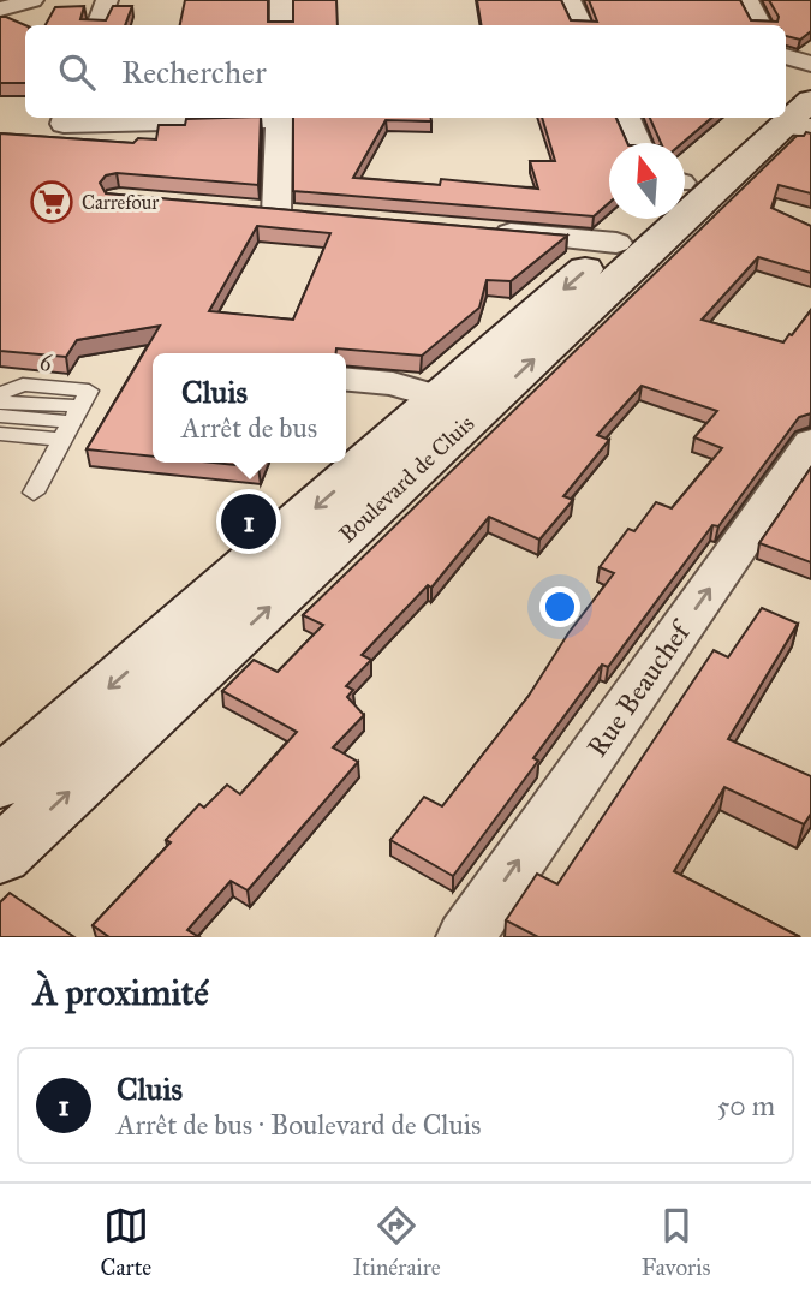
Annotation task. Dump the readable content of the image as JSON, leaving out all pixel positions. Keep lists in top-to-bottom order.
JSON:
{
  "streets": {
    "main road": ["Boulevard de Cluis"],
    "street": ["Rue Beauchef"]
  },
  "one_way": ["Rue Beauchef"],
  "places": {
    "supermarket": ["Carrefour"]
  },
  "north": "top",
  "page": {
    "search": "Rechercher",
    "popup": ["Cluis", "Arrêt de bus"],
    "pins": "1",
    "heading": "À proximité",
    "list": [
      {
        "mark": "1",
        "name": "Cluis",
        "note": "Arrêt de bus · Boulevard de Cluis",
        "value": "50 m"
      }
    ],
    "nav": ["Carte", "Itinéraire", "Favoris"]
  }
}
